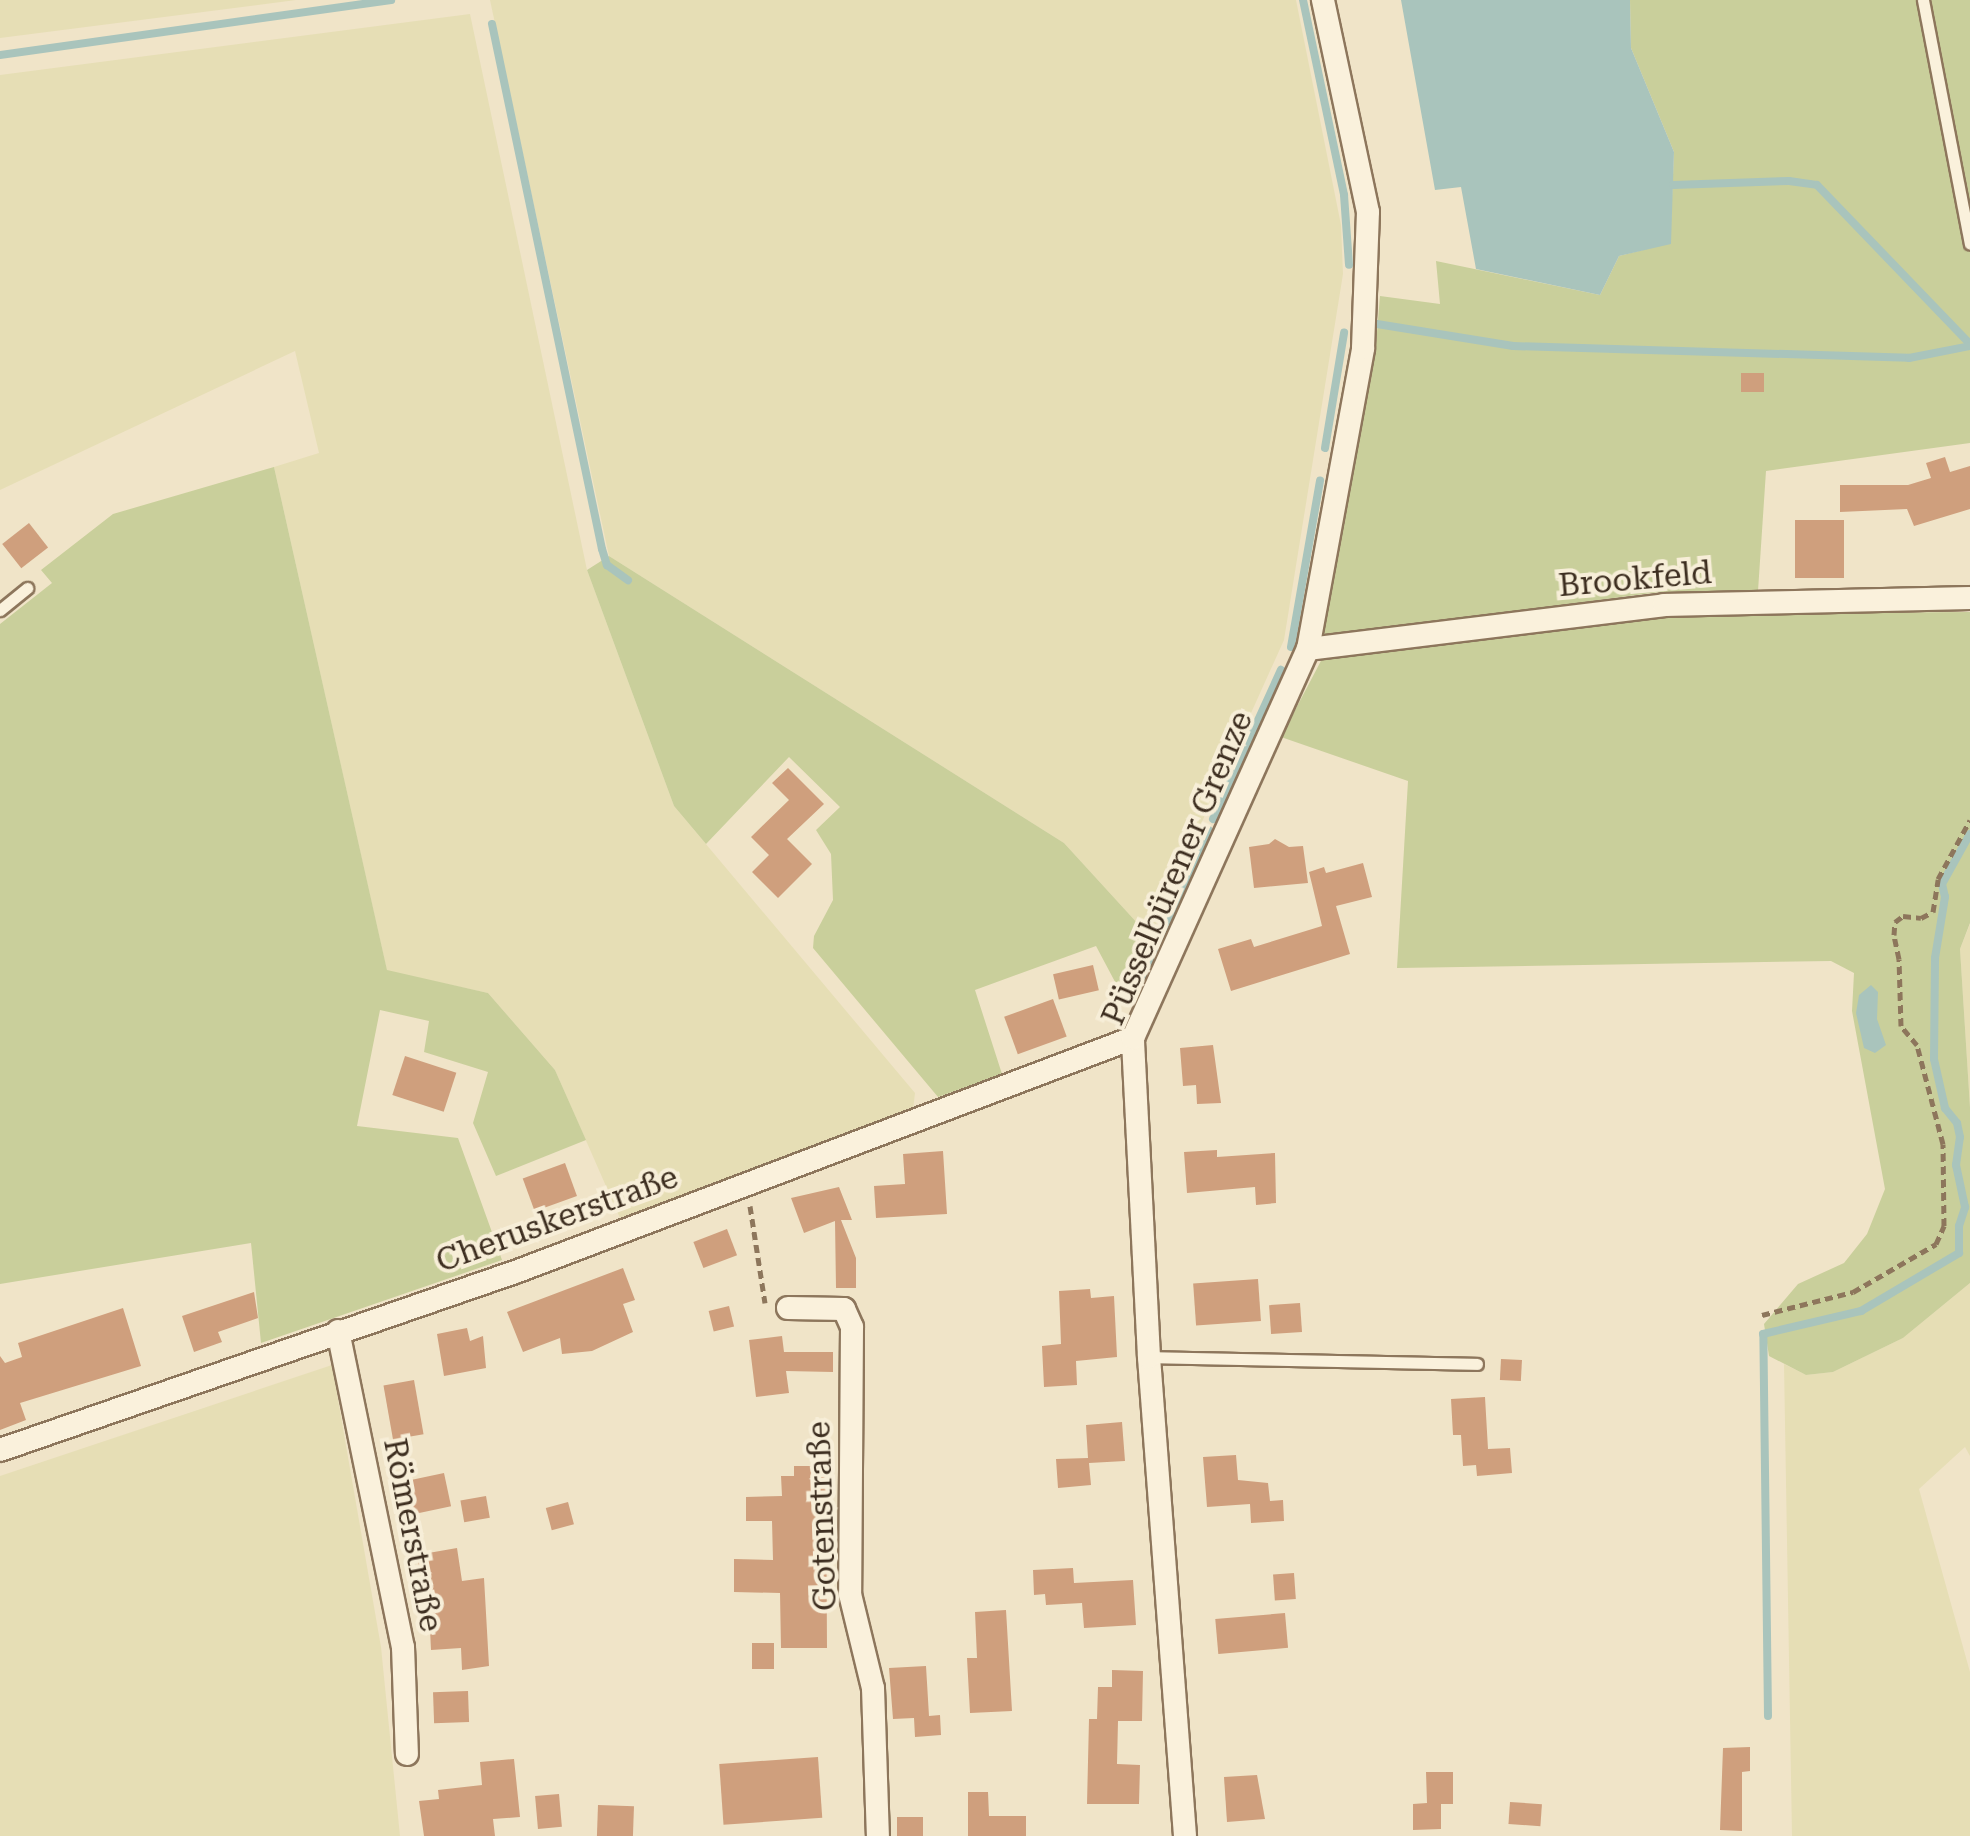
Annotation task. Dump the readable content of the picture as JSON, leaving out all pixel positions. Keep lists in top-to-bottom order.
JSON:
{
  "streets": {
    "street": [
      "Brookfeld",
      "Püsselbürener Grenze",
      "Cheruskerstraße",
      "Gotenstraße",
      "Römerstraße"
    ]
  },
  "crossings": [
    ["Brookfeld", "Püsselbürener Grenze"],
    ["Püsselbürener Grenze", "Cheruskerstraße"],
    ["Cheruskerstraße", "Römerstraße"]
  ]
}
